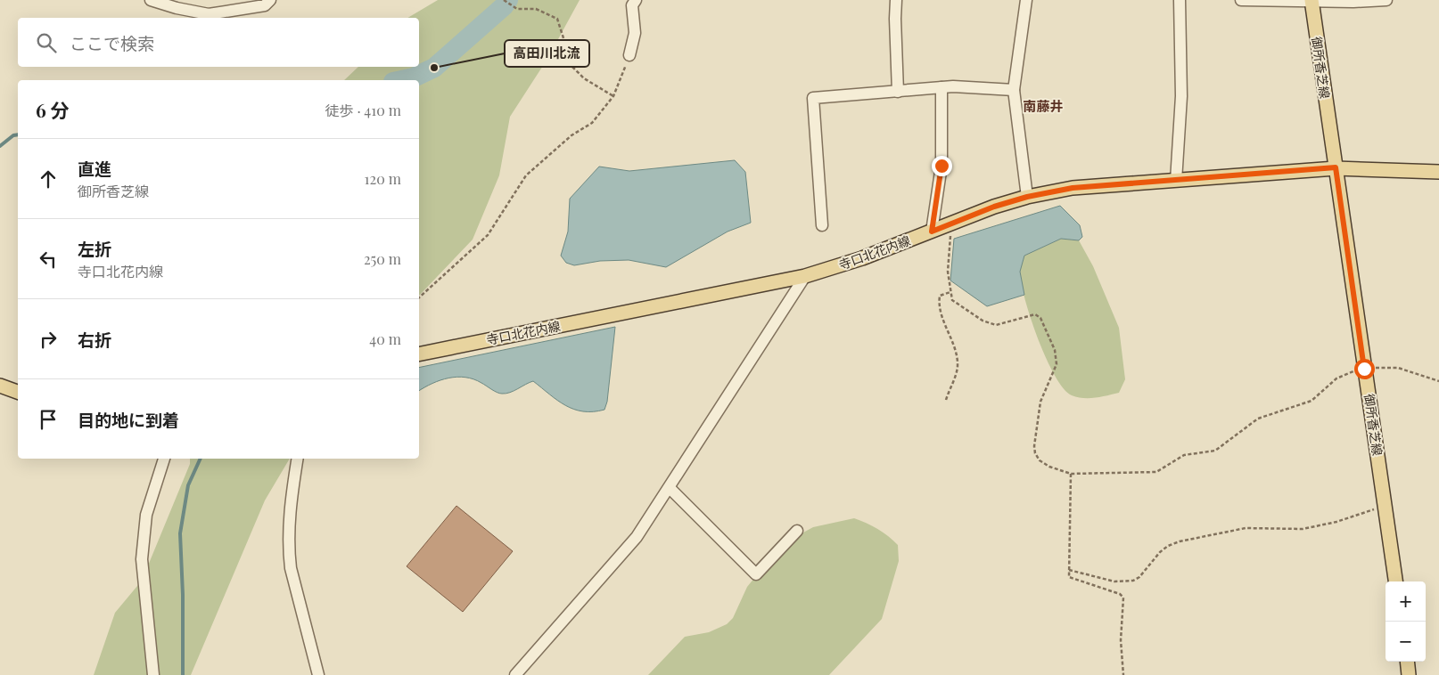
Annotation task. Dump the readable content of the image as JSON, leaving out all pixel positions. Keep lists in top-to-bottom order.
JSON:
{
  "streets": {
    "main road": ["御所香芝線", "寺口北花内線"]
  },
  "crossings": [
    ["御所香芝線", "寺口北花内線"]
  ],
  "districts": ["南藤井"],
  "places": ["高田川北流"],
  "page": {
    "search": "ここで検索",
    "heading": ["6 分", "徒歩 · 410 m"],
    "list": [
      ["直進", "御所香芝線", "120 m"],
      ["左折", "寺口北花内線", "250 m"],
      ["右折", "40 m"],
      "目的地に到着"
    ],
    "map_buttons": ["+", "−"]
  }
}
